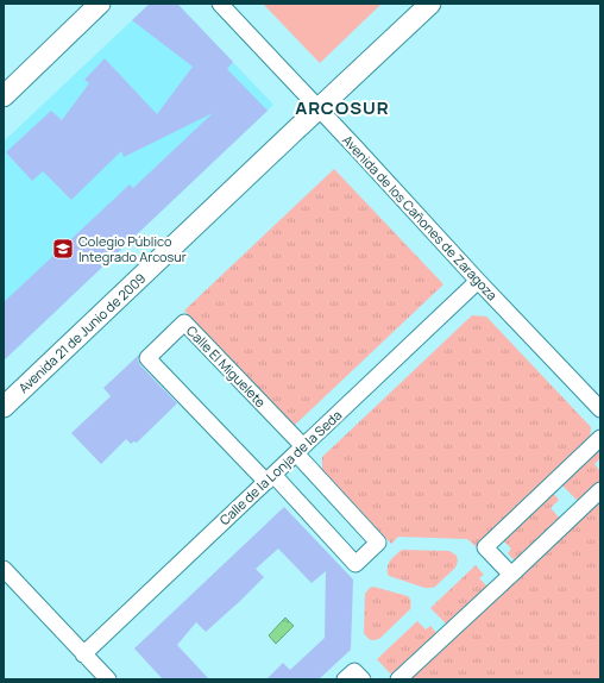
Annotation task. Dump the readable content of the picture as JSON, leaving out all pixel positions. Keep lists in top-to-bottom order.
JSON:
{
  "streets": {
    "main road": ["Avenida 21 de Junio de 2009"],
    "street": ["Avenida de los Cañones de Zaragoza", "Calle El Miguelete", "Calle de la Lonja de la Seda"]
  },
  "crossings": [
    ["Avenida de los Cañones de Zaragoza", "Avenida 21 de Junio de 2009"],
    ["Avenida de los Cañones de Zaragoza", "Calle de la Lonja de la Seda"],
    ["Calle El Miguelete", "Calle de la Lonja de la Seda"]
  ],
  "districts": ["ARCOSUR"],
  "places": {
    "school or university": ["Colegio Público Integrado Arcosur"]
  }
}
